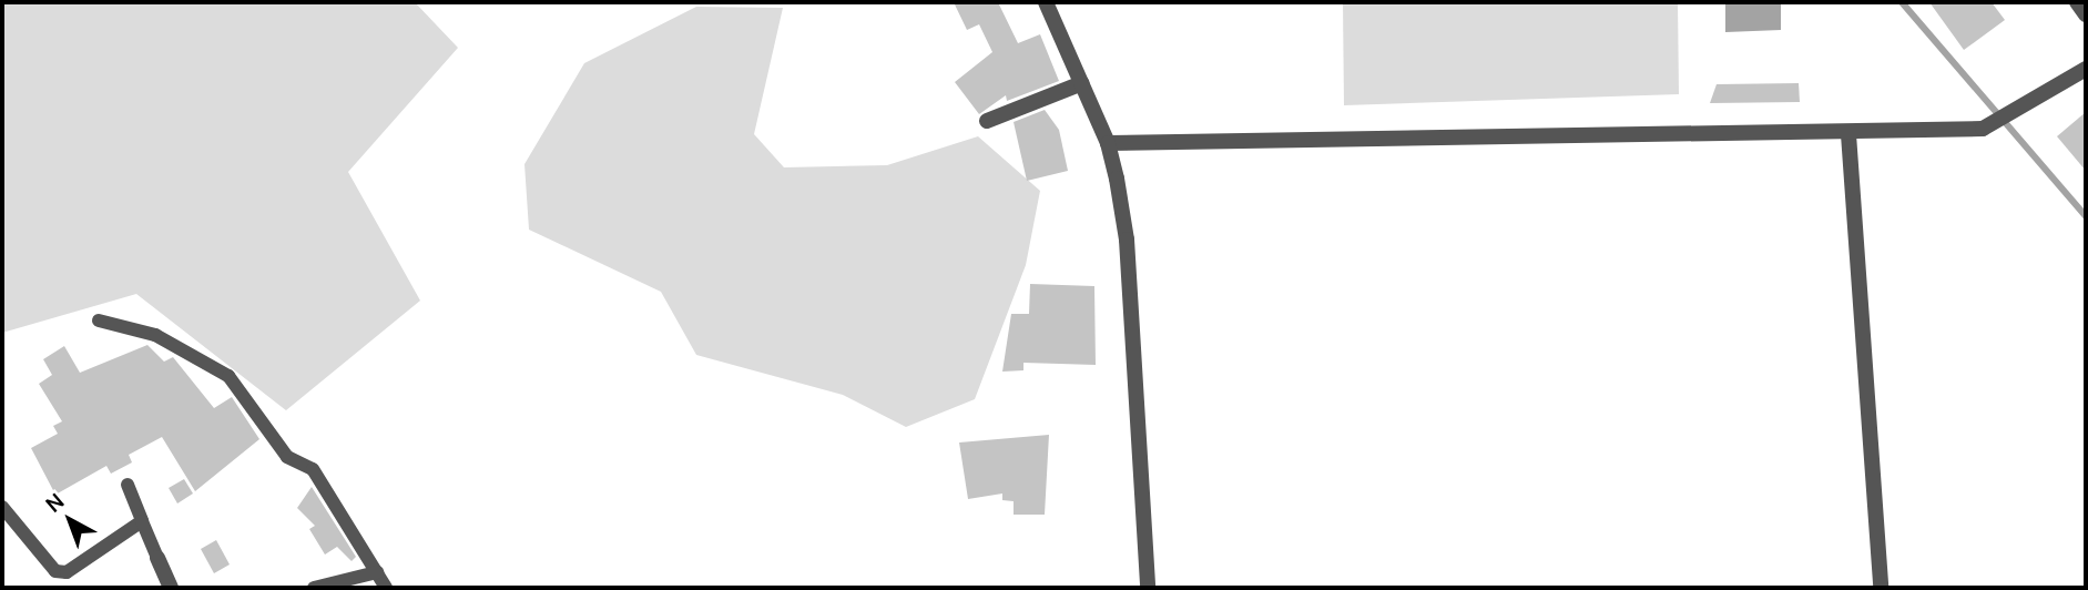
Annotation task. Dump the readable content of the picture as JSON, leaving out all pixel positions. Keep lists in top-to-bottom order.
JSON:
{
  "north": "top left"
}
